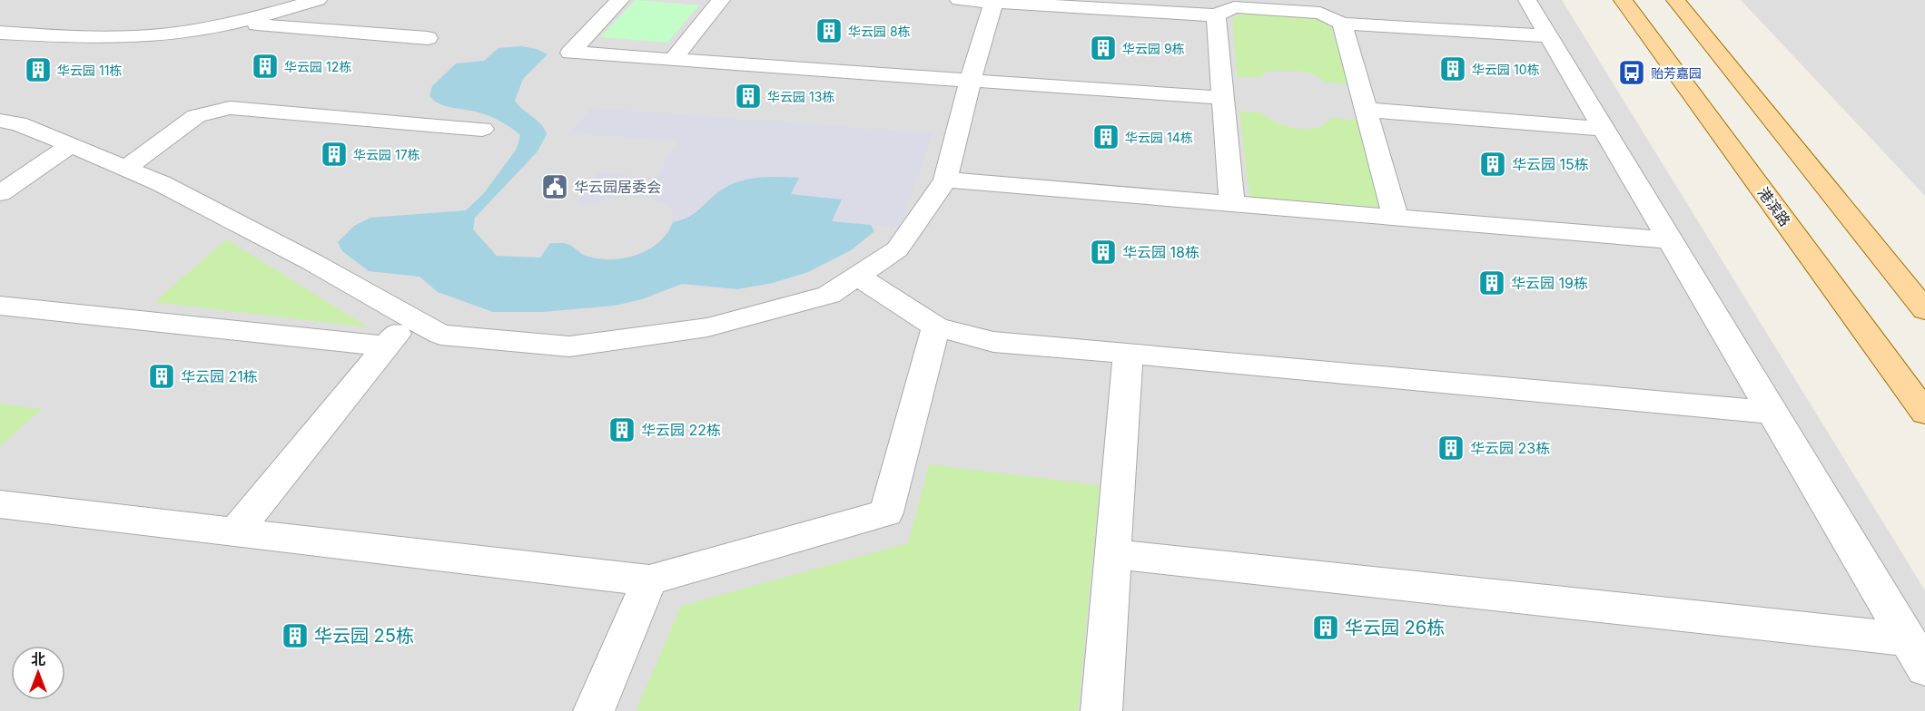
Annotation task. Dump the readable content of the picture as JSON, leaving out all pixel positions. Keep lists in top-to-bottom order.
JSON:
{
  "streets": {
    "main road": ["港滨路"]
  },
  "places": {
    "building": [
      "华云园 8栋",
      "华云园 9栋",
      "华云园 12栋",
      "华云园 10栋",
      "华云园 11栋",
      "华云园 13栋",
      "华云园 14栋",
      "华云园 17栋",
      "华云园 15栋",
      "华云园 18栋",
      "华云园 19栋",
      "华云园 21栋",
      "华云园 22栋",
      "华云园 23栋",
      "华云园 26栋",
      "华云园 25栋"
    ],
    "bus stop": ["贻芳嘉园"],
    "public building": ["华云园居委会"]
  },
  "north": "top"
}
